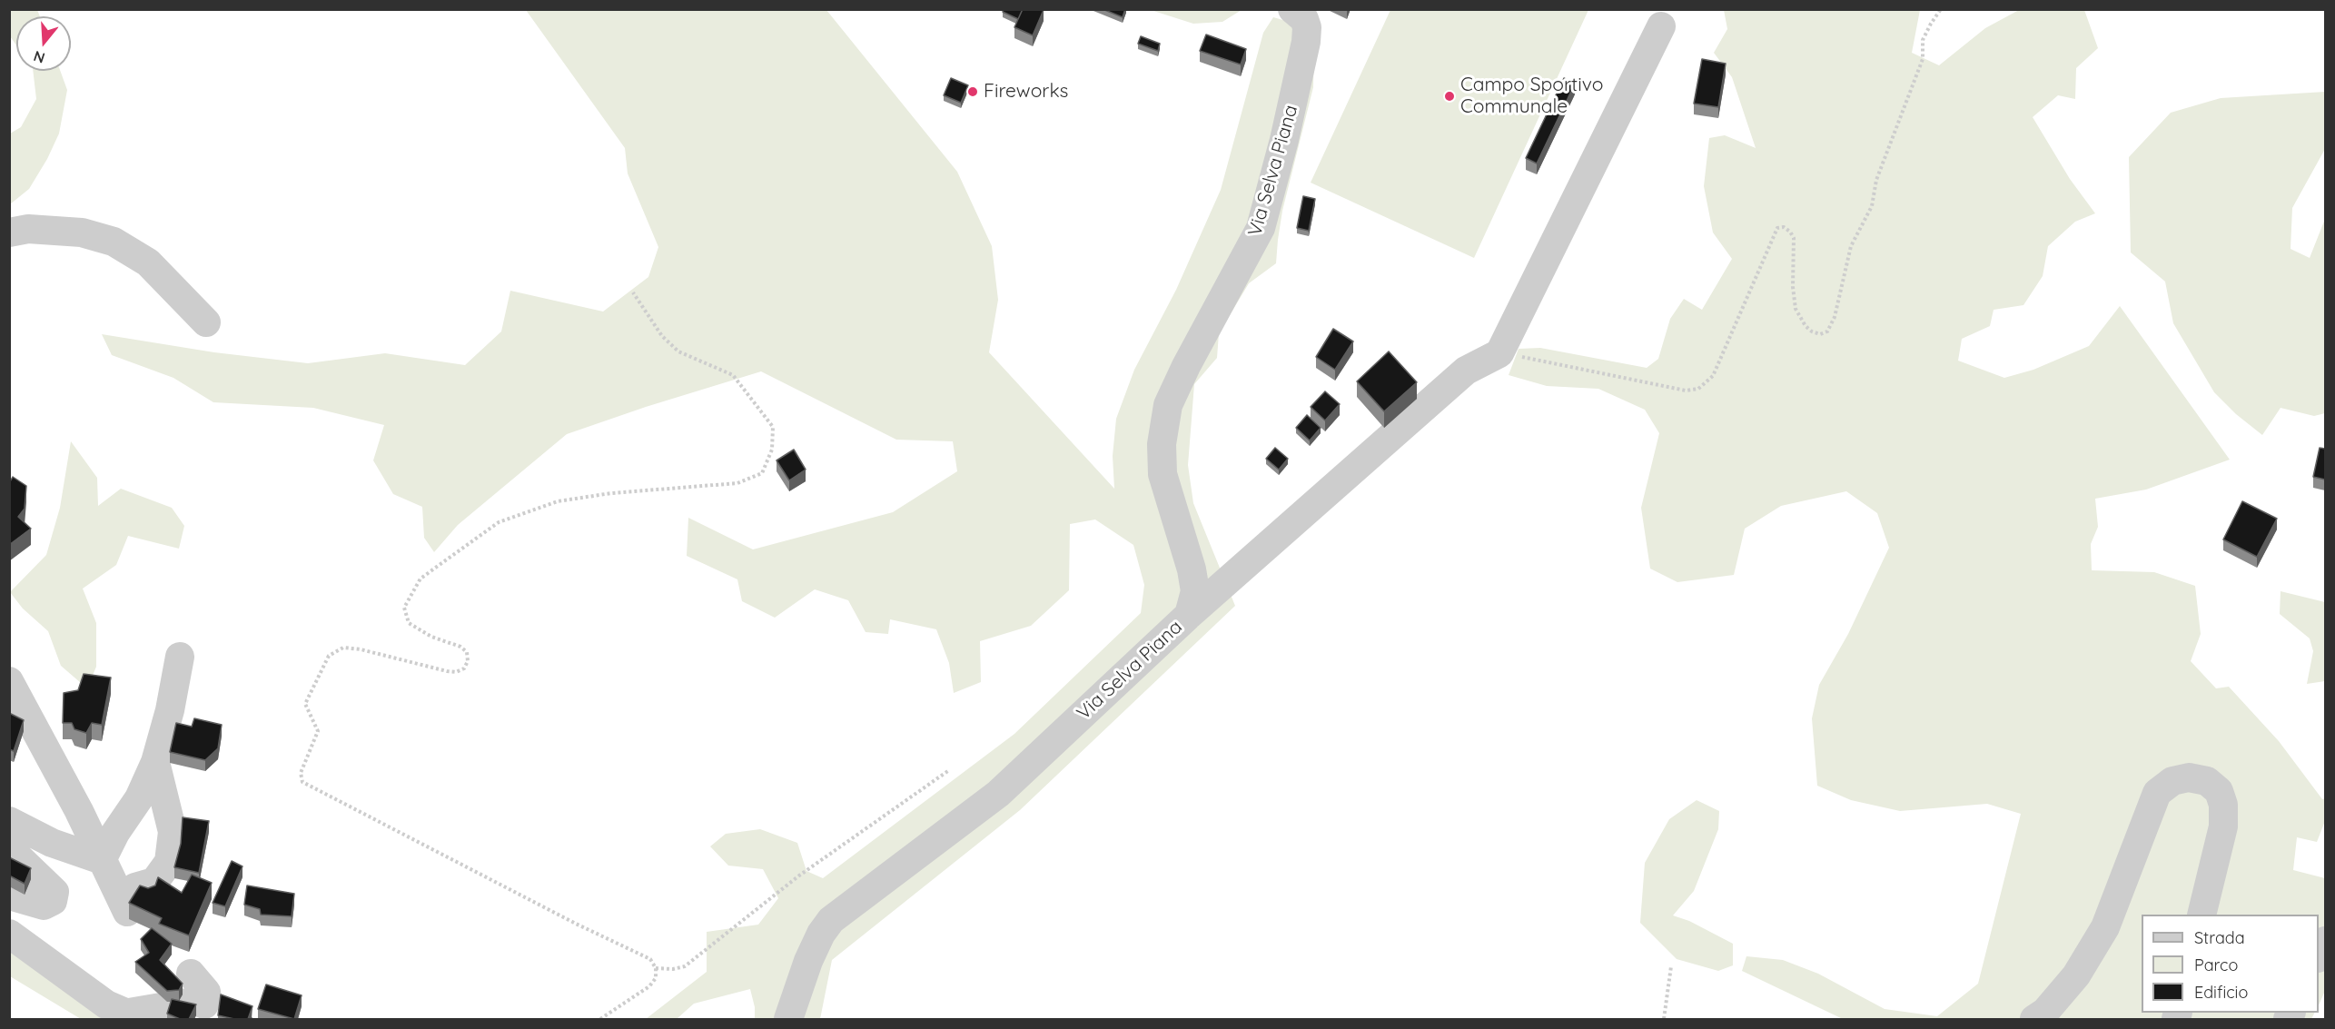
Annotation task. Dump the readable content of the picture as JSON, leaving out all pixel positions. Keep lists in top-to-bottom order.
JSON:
{
  "streets": {
    "street": ["Via Selva Piana"]
  },
  "places": ["Fireworks", "Campo Sportivo Communale"],
  "legend": ["Strada", "Parco", "Edificio"],
  "north": "bottom"
}
